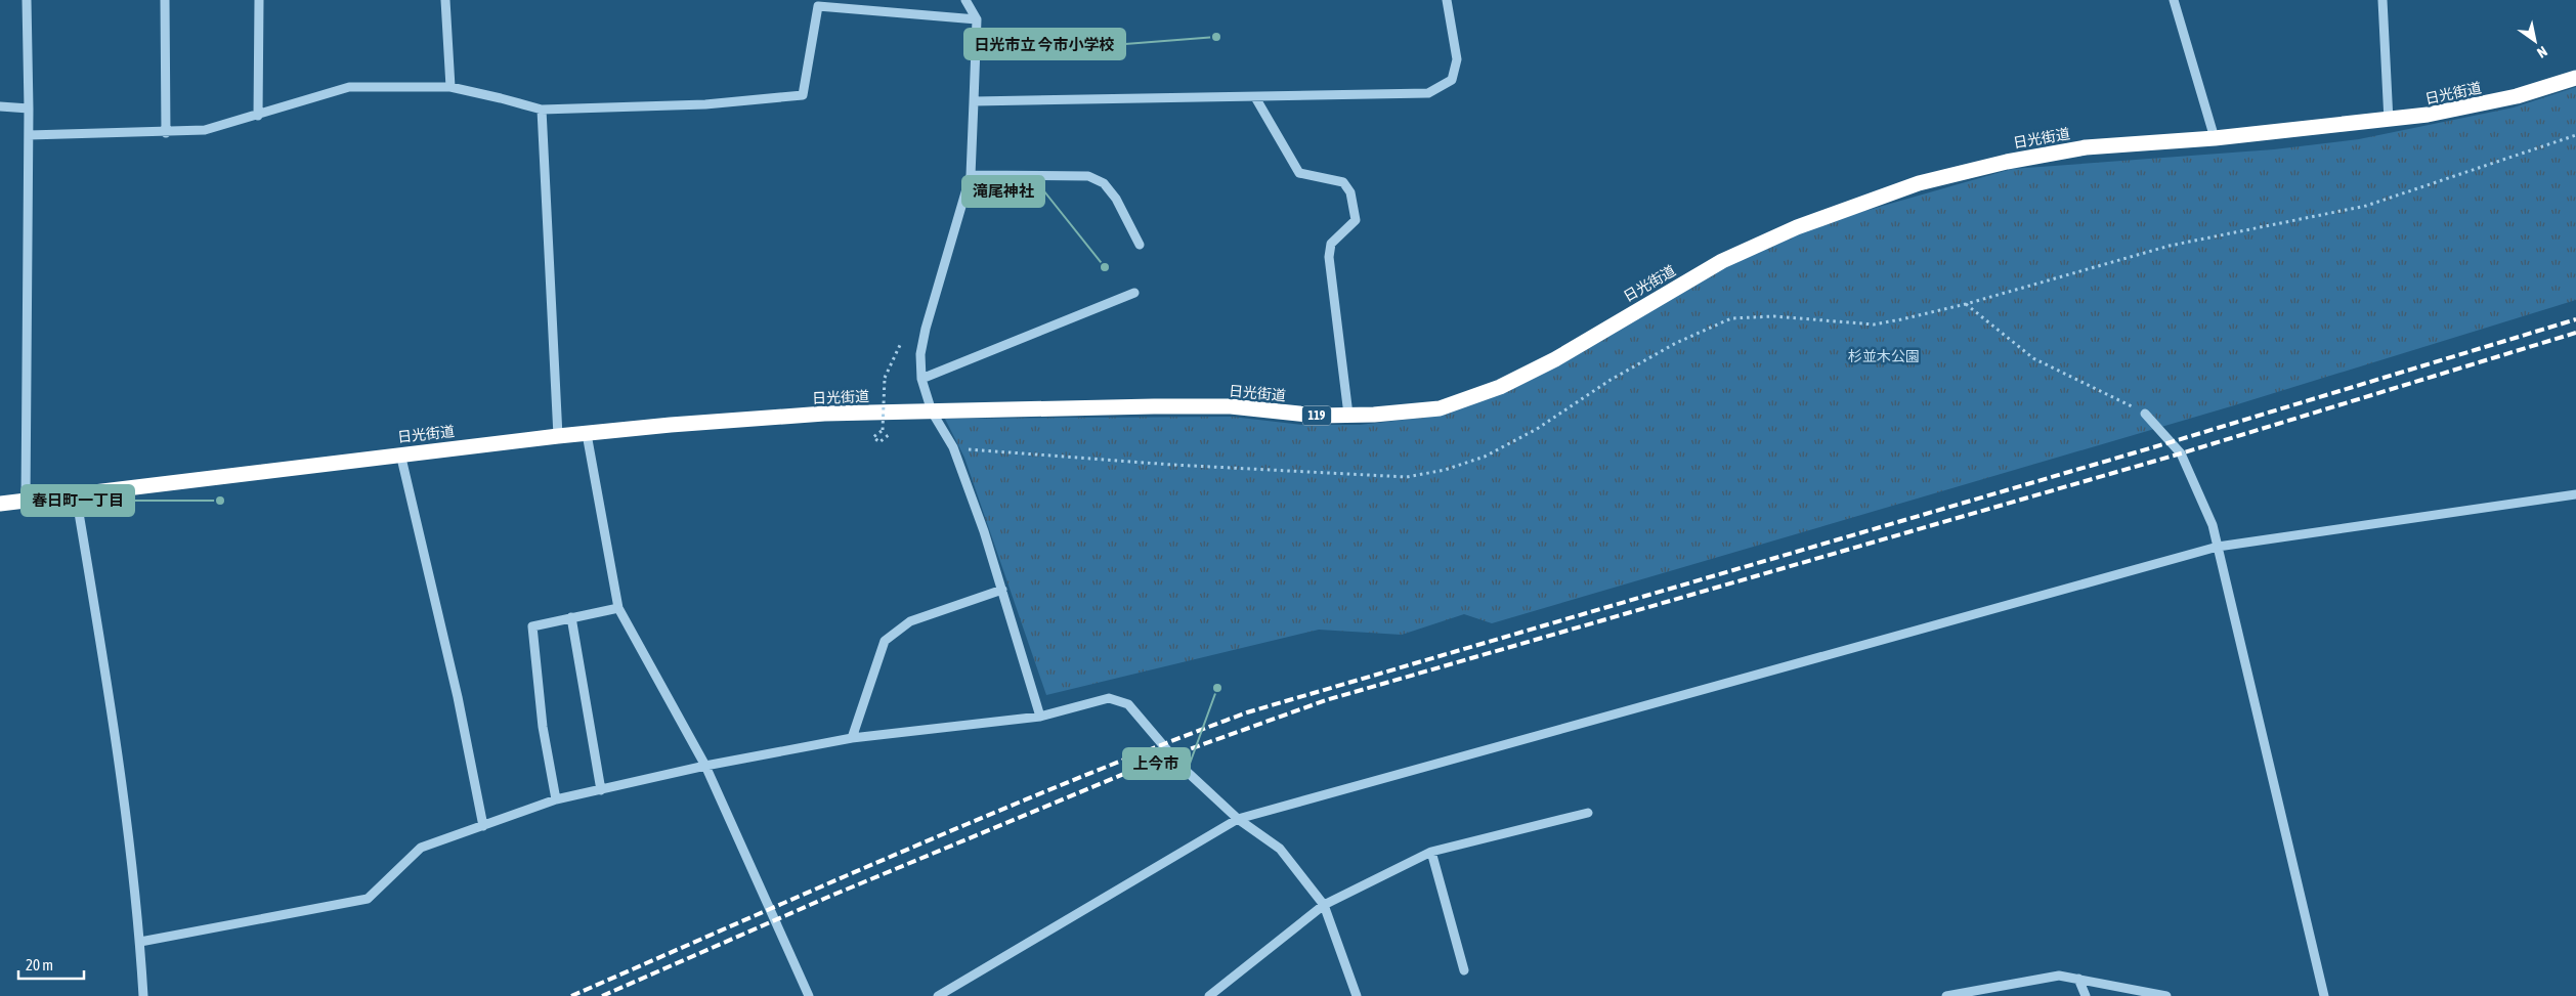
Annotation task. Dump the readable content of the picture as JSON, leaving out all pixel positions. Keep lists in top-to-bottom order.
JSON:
{
  "streets": {
    "highway": ["日光街道", "119"]
  },
  "parks": ["杉並木公園"],
  "places": [
    "日光市立 今市小学校",
    "滝尾神社",
    "春日町一丁目",
    "上今市"
  ],
  "scale_bar": "20 m",
  "north": "bottom right"
}
